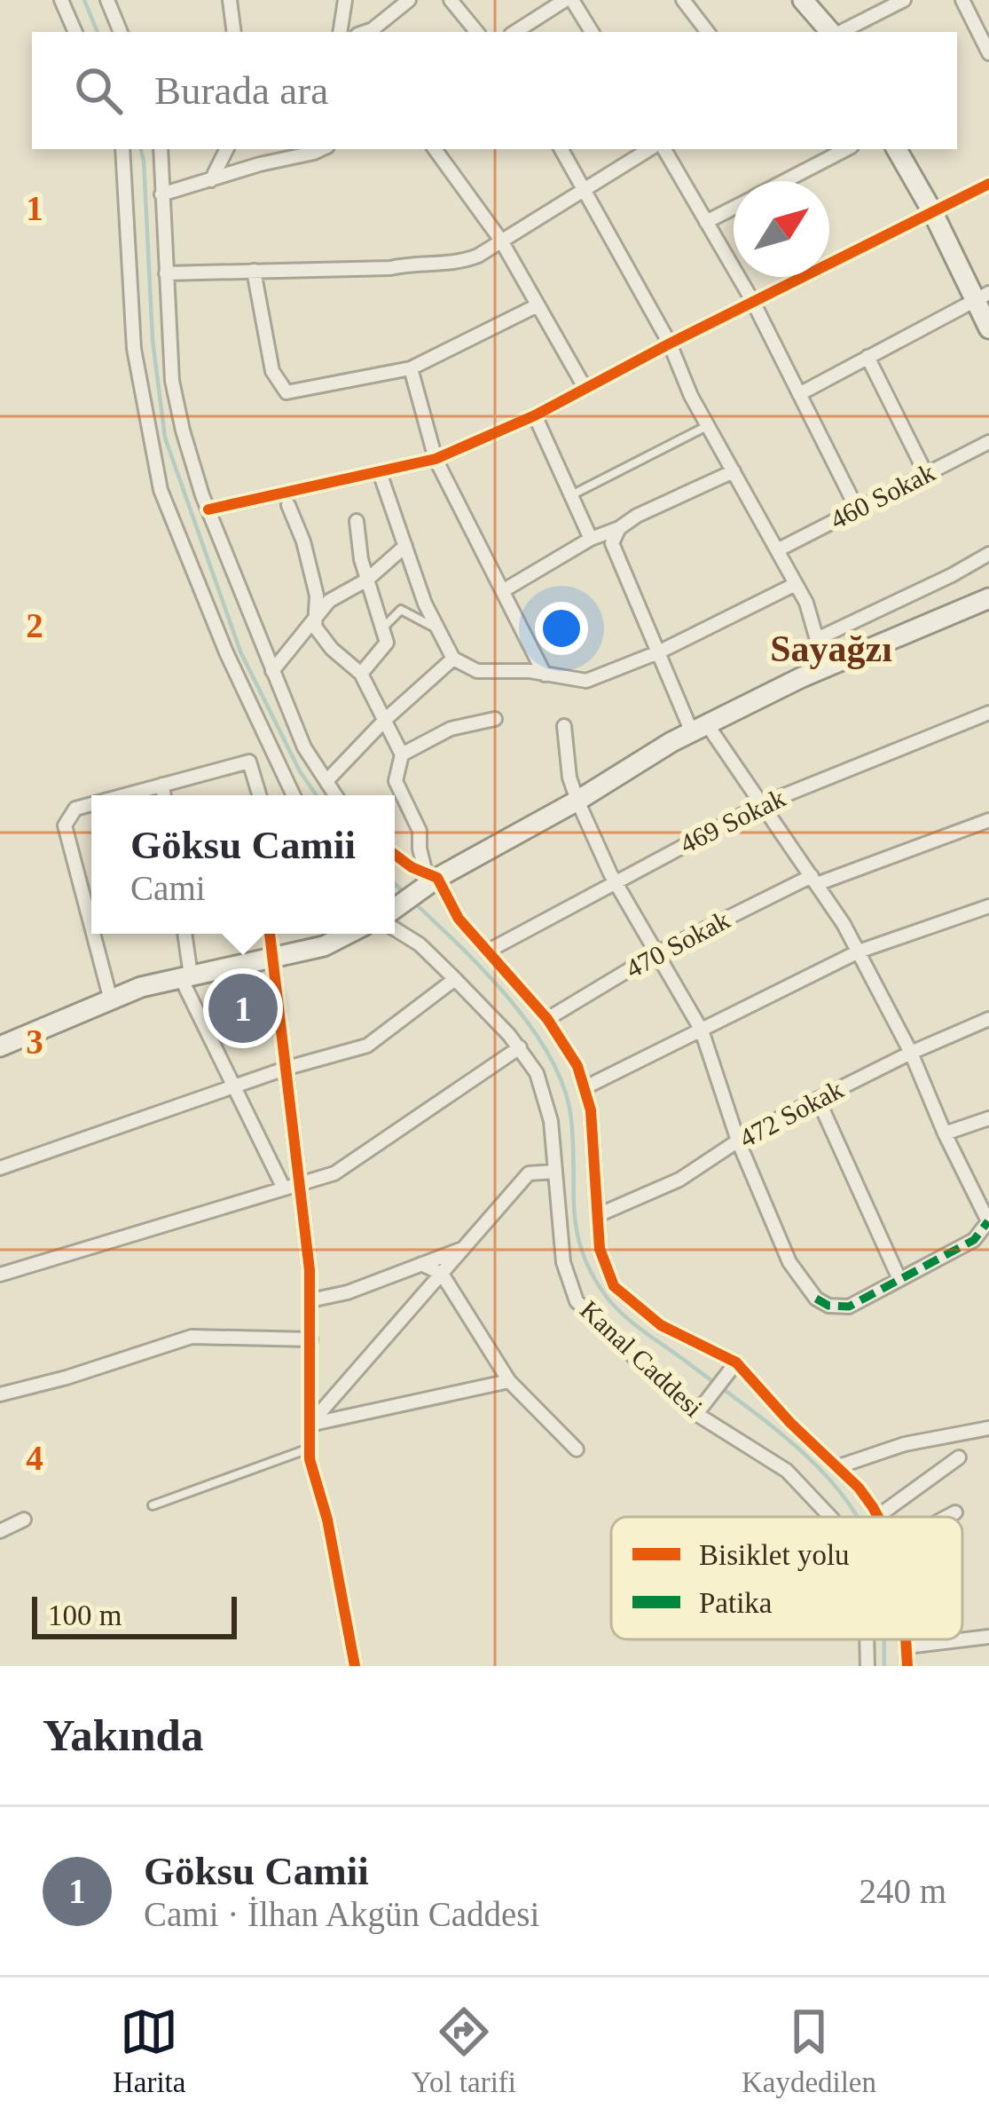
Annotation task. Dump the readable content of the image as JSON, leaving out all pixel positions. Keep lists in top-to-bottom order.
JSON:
{
  "streets": {
    "street": [
      "460 Sokak",
      "469 Sokak",
      "470 Sokak",
      "472 Sokak",
      "Kanal Caddesi"
    ]
  },
  "districts": ["Sayağzı"],
  "legend": ["Bisiklet yolu", "Patika"],
  "scale_bar": "100 m",
  "north": "top right",
  "page": {
    "search": "Burada ara",
    "popup": ["Göksu Camii", "Cami"],
    "pins": "1",
    "scale": "100 m",
    "heading": "Yakında",
    "list": [
      {
        "mark": "1",
        "name": "Göksu Camii",
        "note": "Cami · İlhan Akgün Caddesi",
        "value": "240 m"
      }
    ],
    "nav": ["Harita", "Yol tarifi", "Kaydedilen"]
  },
  "grid": {
    "rows": [
      "1",
      "2",
      "3",
      "4"
    ]
  }
}
